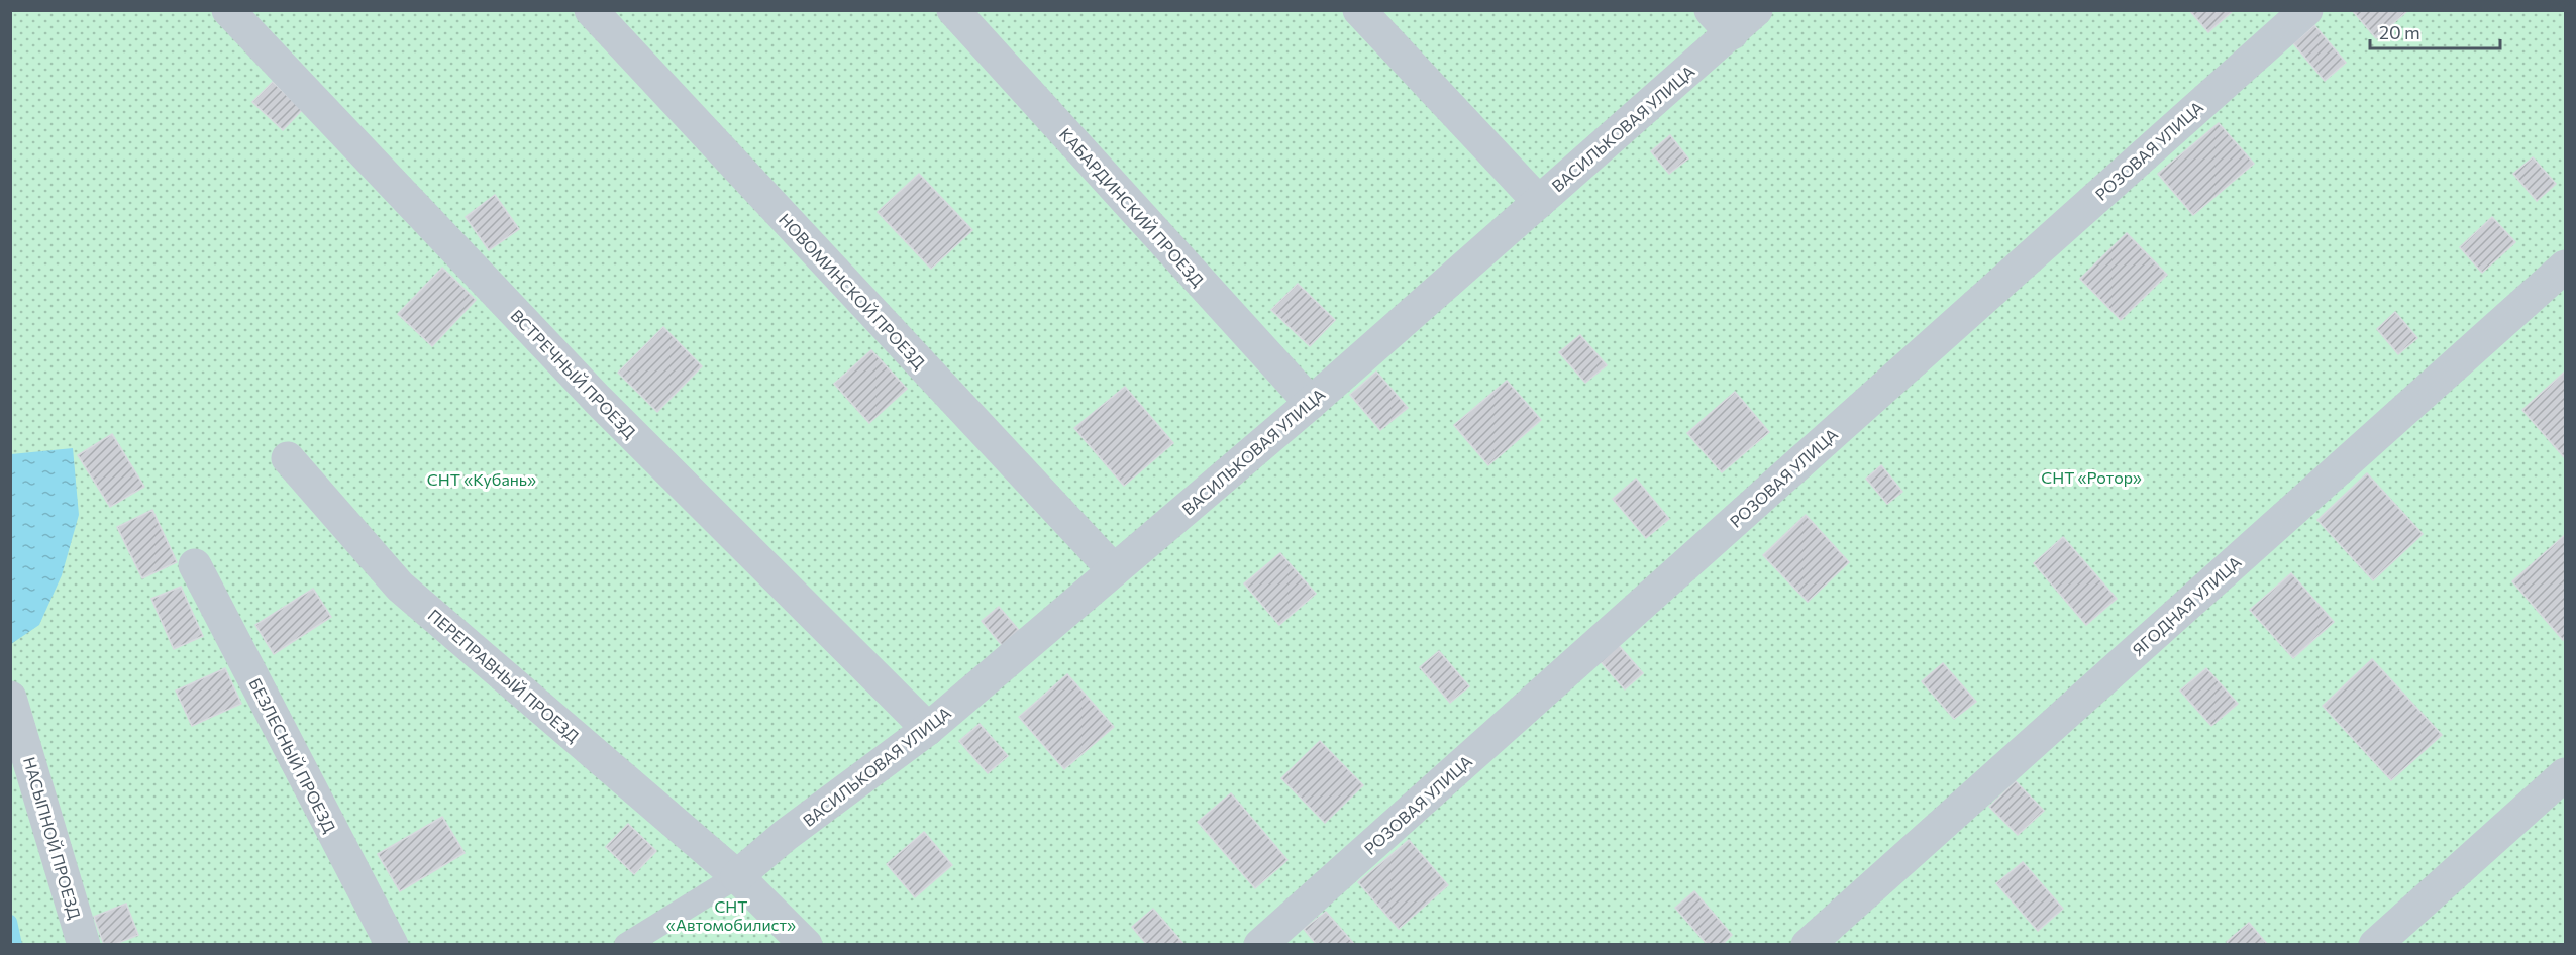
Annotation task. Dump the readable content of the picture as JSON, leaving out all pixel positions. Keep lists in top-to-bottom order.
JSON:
{
  "streets": {
    "street": [
      "ВАСИЛЬКОВАЯ УЛИЦА",
      "РОЗОВАЯ УЛИЦА",
      "КАБАРДИНСКИЙ ПРОЕЗД",
      "НОВОМИНСКОЙ ПРОЕЗД",
      "ВСТРЕЧНЫЙ ПРОЕЗД",
      "ЯГОДНАЯ УЛИЦА",
      "ПЕРЕПРАВНЫЙ ПРОЕЗД",
      "БЕЗЛЕСНЫЙ ПРОЕЗД",
      "НАСЫПНОЙ ПРОЕЗД"
    ]
  },
  "crossings": [
    ["ВАСИЛЬКОВАЯ УЛИЦА", "КАБАРДИНСКИЙ ПРОЕЗД"],
    ["ВАСИЛЬКОВАЯ УЛИЦА", "НОВОМИНСКОЙ ПРОЕЗД"],
    ["ВАСИЛЬКОВАЯ УЛИЦА", "ВСТРЕЧНЫЙ ПРОЕЗД"],
    ["ВАСИЛЬКОВАЯ УЛИЦА", "ПЕРЕПРАВНЫЙ ПРОЕЗД"]
  ],
  "parks": ["СНТ «Ротор»", "СНТ «Кубань»", "СНТ «Автомобилист»"],
  "scale_bar": "20 m"
}
